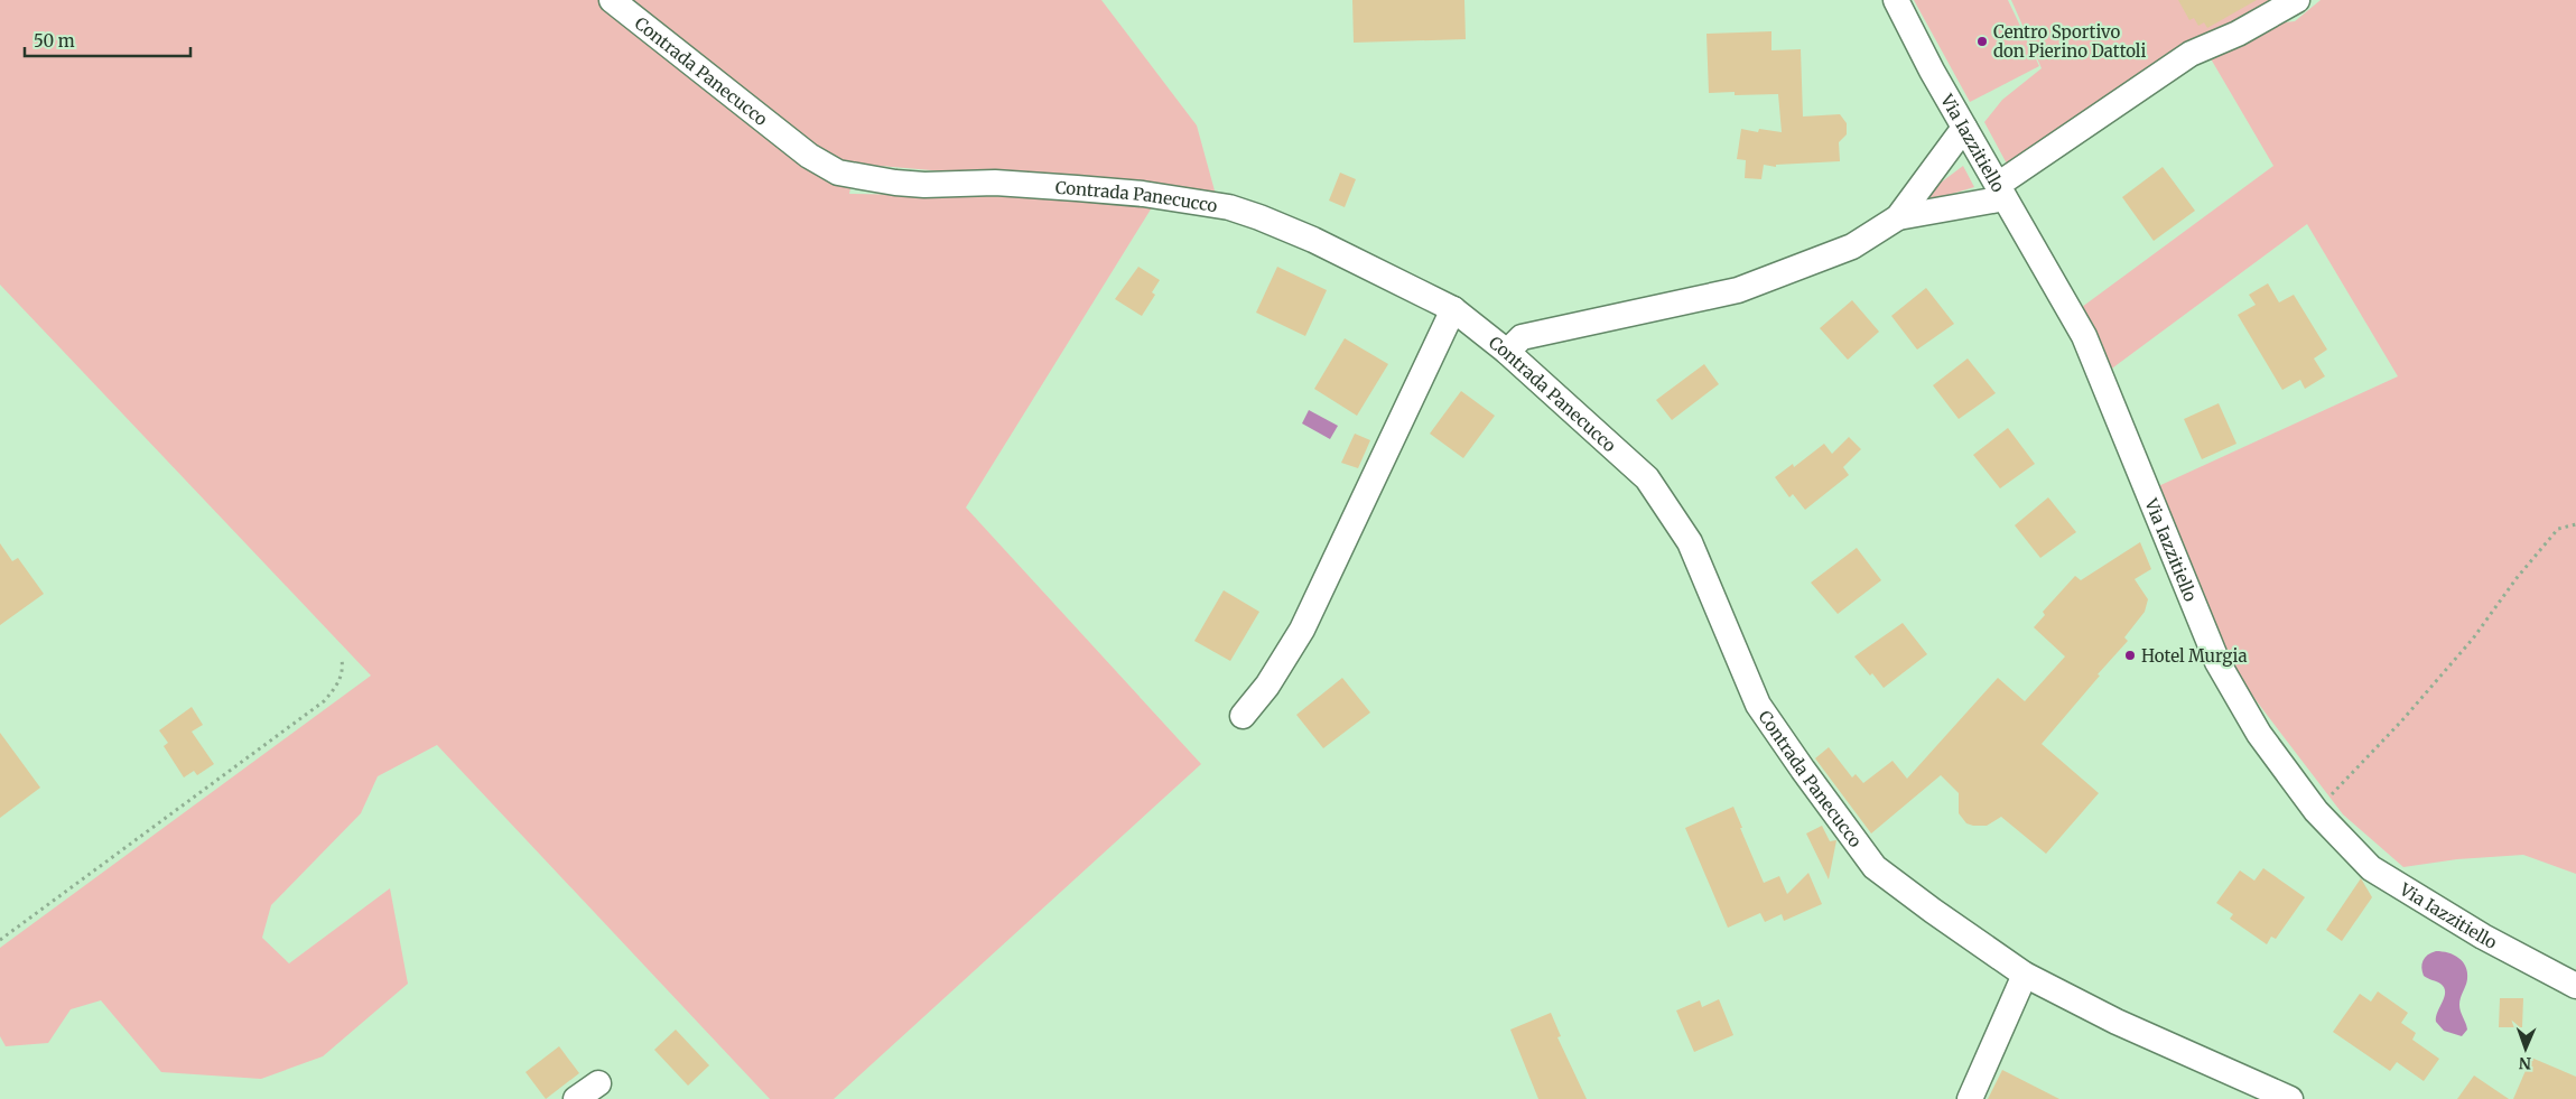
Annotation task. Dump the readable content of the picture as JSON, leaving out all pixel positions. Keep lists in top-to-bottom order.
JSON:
{
  "streets": {
    "street": ["Contrada Panecucco", "Via Iazzitiello"]
  },
  "places": ["Centro Sportivo don Pierino Dattoli", "Hotel Murgia"],
  "scale_bar": "50 m",
  "north": "bottom"
}
